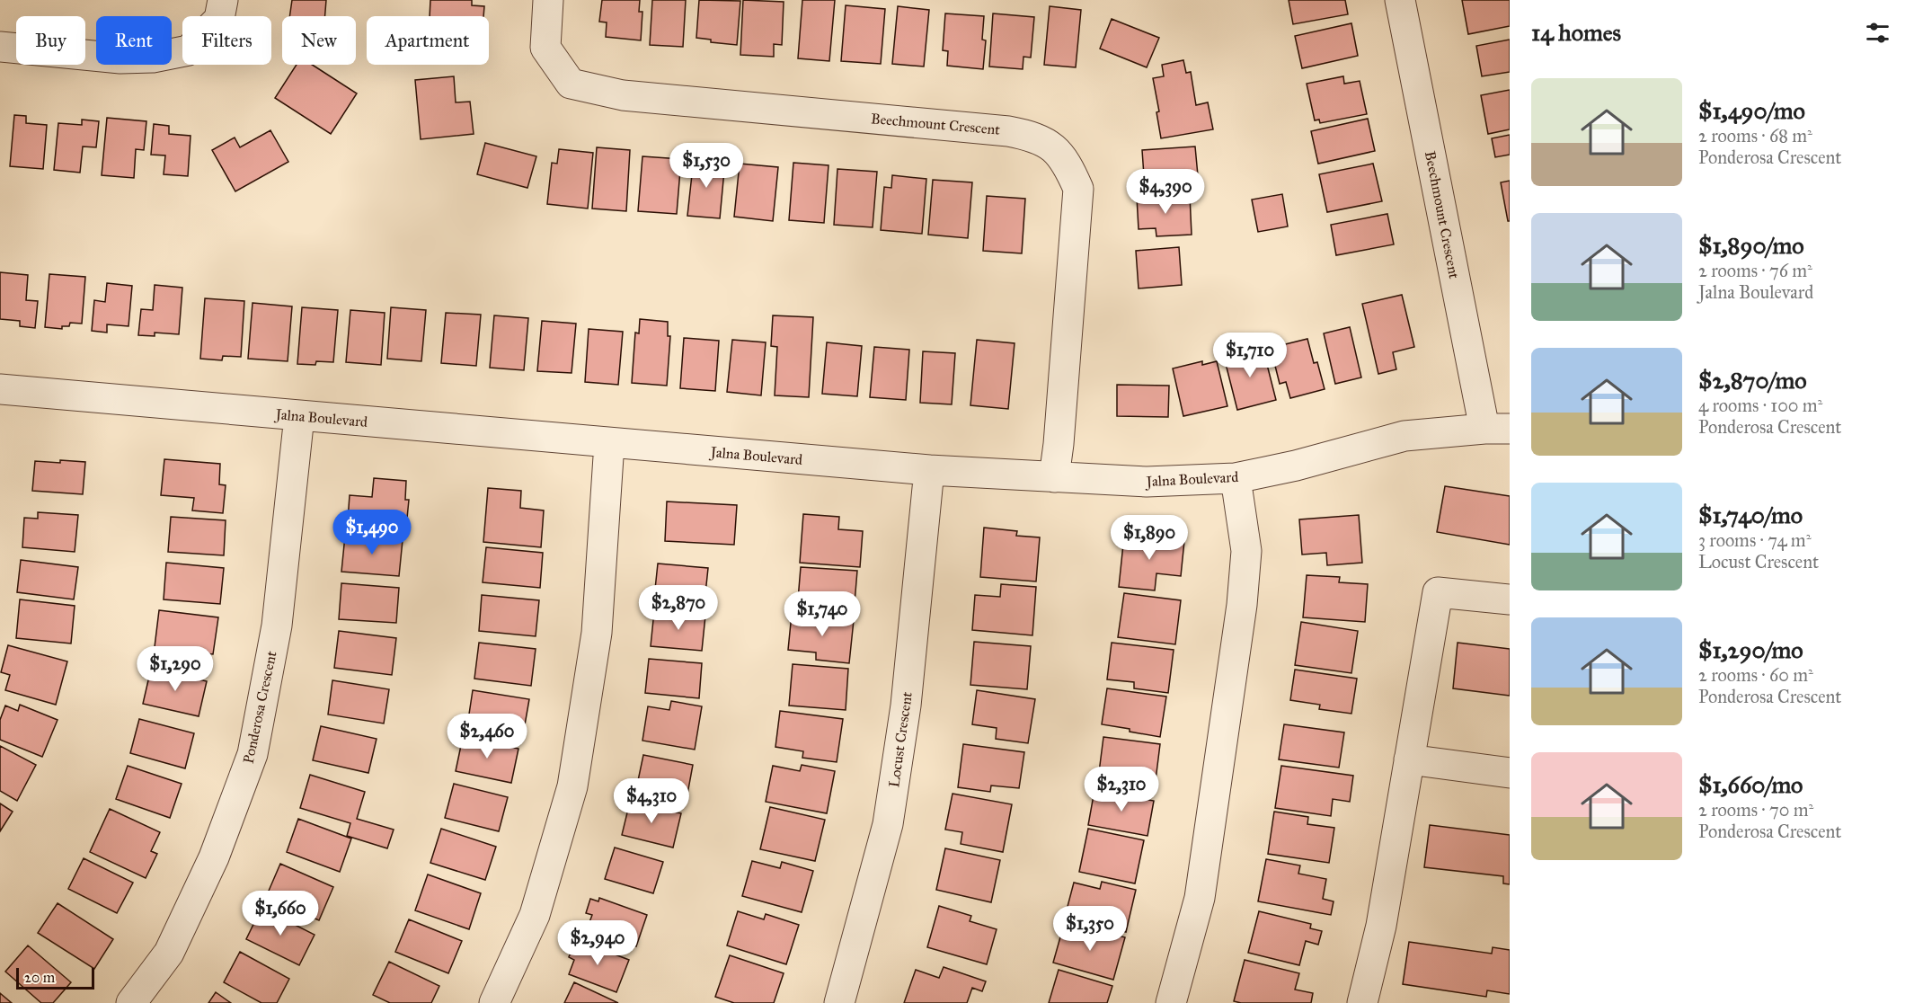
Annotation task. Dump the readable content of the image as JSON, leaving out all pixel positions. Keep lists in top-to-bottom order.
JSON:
{
  "streets": {
    "street": [
      "Beechmount Crescent",
      "Jalna Boulevard",
      "Ponderosa Crescent",
      "Locust Crescent"
    ]
  },
  "crossings": [
    ["Beechmount Crescent", "Jalna Boulevard"],
    ["Jalna Boulevard", "Ponderosa Crescent"],
    ["Jalna Boulevard", "Locust Crescent"]
  ],
  "scale_bar": "20 m",
  "page": {
    "heading": "14 homes",
    "chip": [
      "Buy",
      "Rent",
      "Filters",
      "New",
      "Apartment"
    ],
    "list": [
      {
        "name": "$1,490/mo",
        "note": "2 rooms · 68 m² · Ponderosa Crescent"
      },
      {
        "name": "$1,890/mo",
        "note": "2 rooms · 76 m² · Jalna Boulevard"
      },
      {
        "name": "$2,870/mo",
        "note": "4 rooms · 100 m² · Ponderosa Crescent"
      },
      {
        "name": "$1,740/mo",
        "note": "3 rooms · 74 m² · Locust Crescent"
      },
      {
        "name": "$1,290/mo",
        "note": "2 rooms · 60 m² · Ponderosa Crescent"
      },
      {
        "name": "$1,660/mo",
        "note": "2 rooms · 70 m² · Ponderosa Crescent"
      }
    ],
    "price": [
      "$1,530",
      "$4,390",
      "$1,710",
      "$1,490",
      "$1,890",
      "$2,870",
      "$1,740",
      "$1,290",
      "$2,460",
      "$2,310",
      "$4,310",
      "$1,660",
      "$1,350",
      "$2,940"
    ],
    "scale": "20 m"
  }
}
